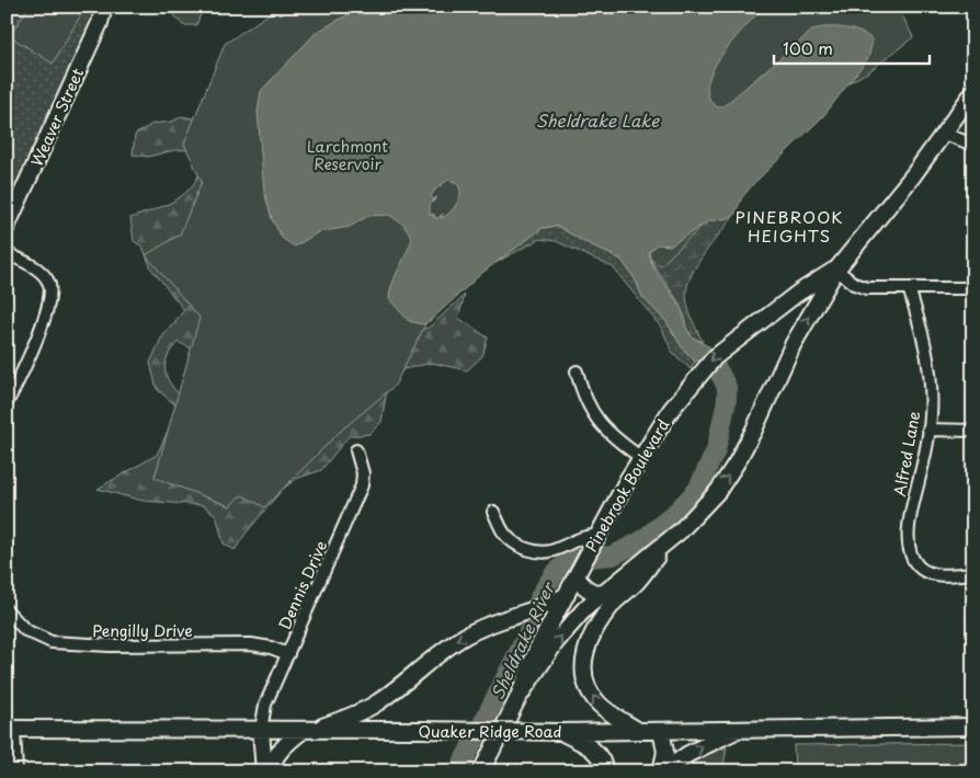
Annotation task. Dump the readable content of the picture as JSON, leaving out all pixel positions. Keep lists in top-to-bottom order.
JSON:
{
  "streets": {
    "street": [
      "Weaver Street",
      "Alfred Lane",
      "Pinebrook Boulevard",
      "Dennis Drive",
      "Pengilly Drive",
      "Quaker Ridge Road"
    ]
  },
  "crossings": [
    ["Dennis Drive", "Pengilly Drive"],
    ["Dennis Drive", "Quaker Ridge Road"]
  ],
  "districts": ["PINEBROOK HEIGHTS"],
  "water": ["Sheldrake Lake", "Sheldrake River"],
  "parks": ["Larchmont Reservoir"],
  "scale_bar": "100 m"
}
